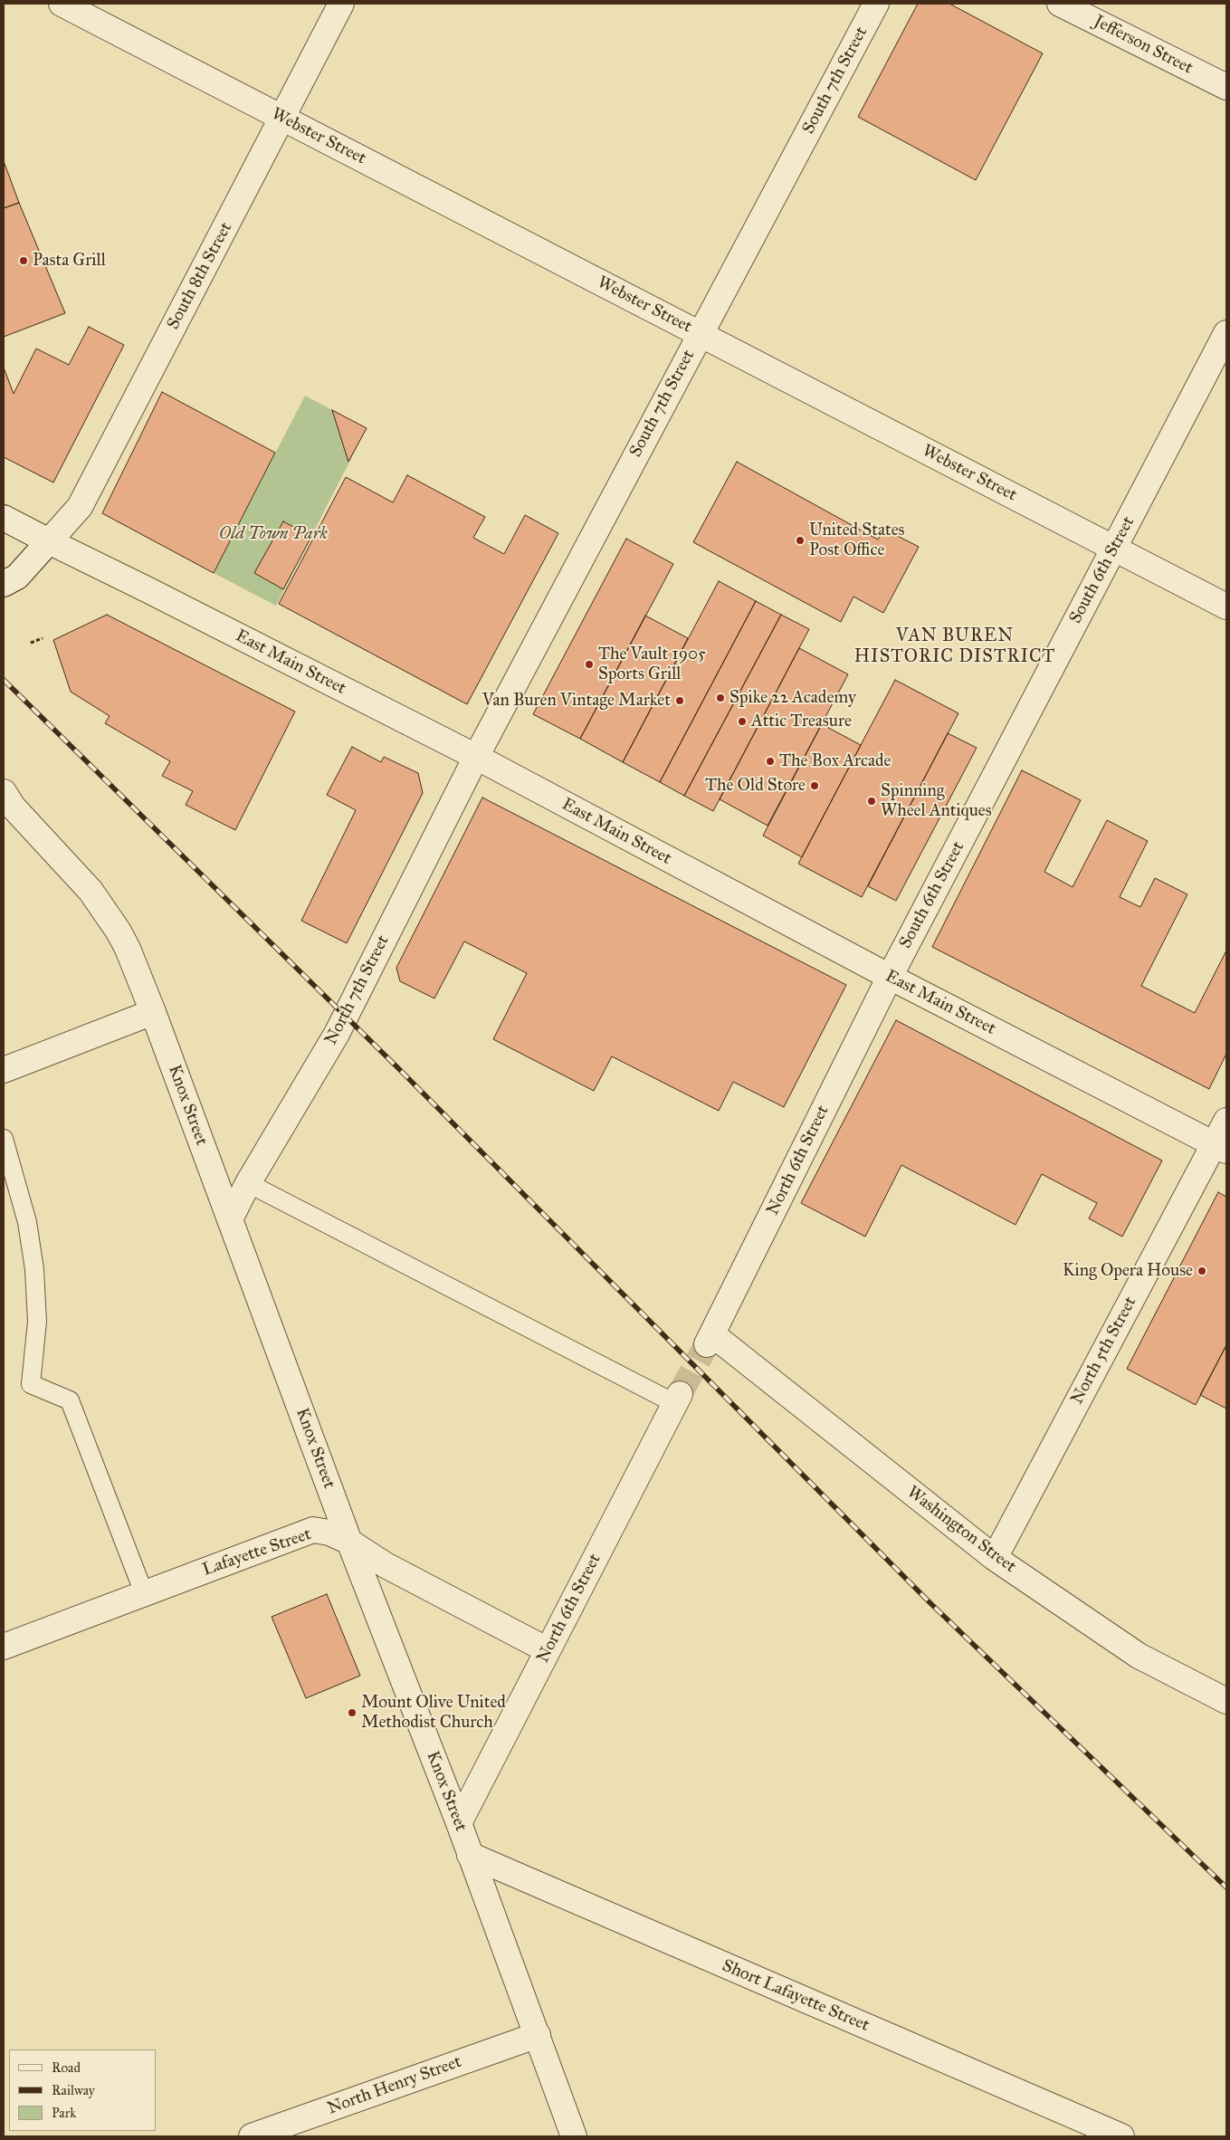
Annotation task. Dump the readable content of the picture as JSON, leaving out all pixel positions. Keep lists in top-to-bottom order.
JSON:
{
  "streets": {
    "street": [
      "Jefferson Street",
      "South 7th Street",
      "Webster Street",
      "South 8th Street",
      "South 6th Street",
      "East Main Street",
      "North 7th Street",
      "Knox Street",
      "North 6th Street",
      "North 5th Street",
      "Washington Street",
      "Lafayette Street",
      "Short Lafayette Street",
      "North Henry Street"
    ]
  },
  "crossings": [
    ["South 7th Street", "Webster Street"],
    ["South 7th Street", "East Main Street"],
    ["South 7th Street", "North 7th Street"],
    ["Webster Street", "South 8th Street"],
    ["Webster Street", "South 6th Street"],
    ["South 8th Street", "East Main Street"],
    ["South 6th Street", "East Main Street"],
    ["South 6th Street", "North 6th Street"],
    ["East Main Street", "North 7th Street"],
    ["East Main Street", "North 6th Street"],
    ["East Main Street", "North 5th Street"],
    ["North 7th Street", "Knox Street"],
    ["Knox Street", "North 6th Street"],
    ["Knox Street", "Lafayette Street"],
    ["Knox Street", "Short Lafayette Street"],
    ["Knox Street", "North Henry Street"],
    ["North 6th Street", "Washington Street"],
    ["North 6th Street", "Lafayette Street"],
    ["North 5th Street", "Washington Street"]
  ],
  "districts": ["VAN BUREN HISTORIC DISTRICT"],
  "parks": ["Old Town Park"],
  "places": [
    "Pasta Grill",
    "United States Post Office",
    "The Vault 1905 Sports Grill",
    "Spike 22 Academy",
    "Van Buren Vintage Market",
    "Attic Treasure",
    "The Box Arcade",
    "The Old Store",
    "Spinning Wheel Antiques",
    "King Opera House",
    "Mount Olive United Methodist Church"
  ],
  "legend": ["Road", "Railway", "Park"]
}
